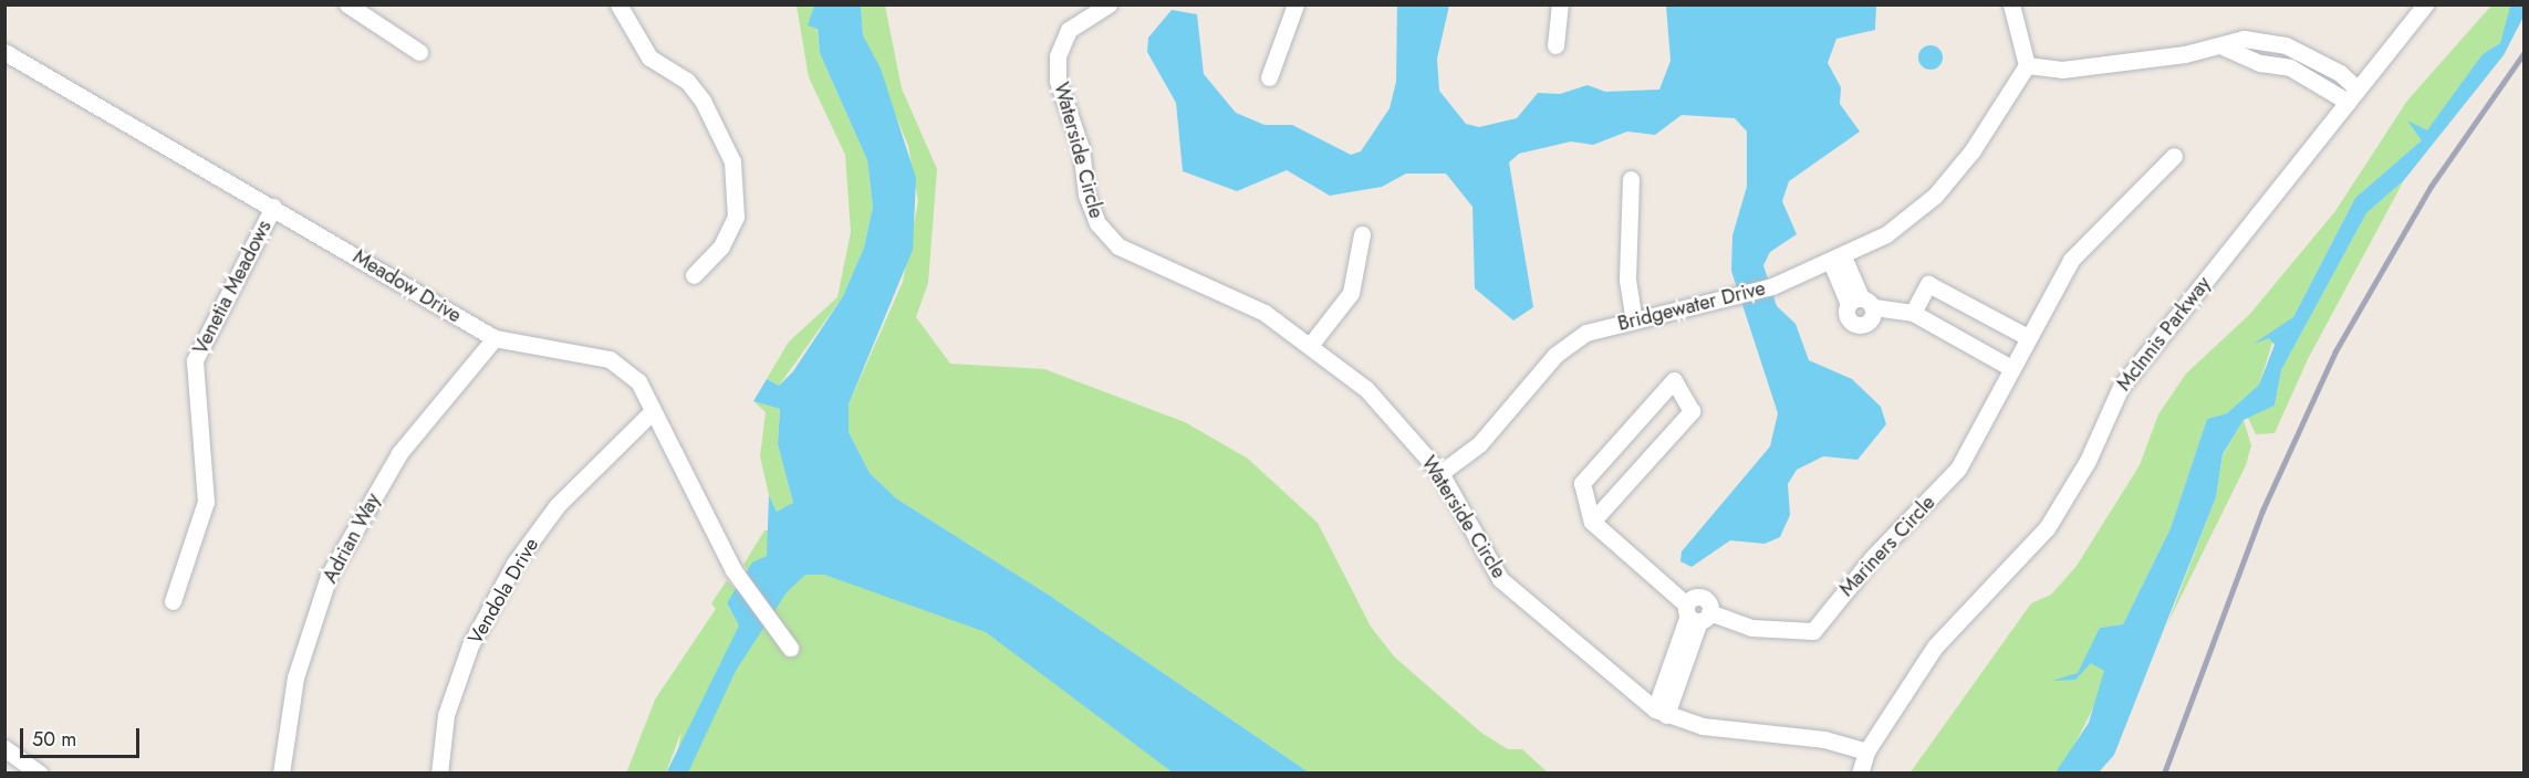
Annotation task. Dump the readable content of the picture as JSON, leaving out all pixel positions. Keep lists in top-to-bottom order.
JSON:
{
  "streets": {
    "street": [
      "Waterside Circle",
      "Meadow Drive",
      "Venetia Meadows",
      "Bridgewater Drive",
      "McInnis Parkway",
      "Adrian Way",
      "Mariners Circle",
      "Vendola Drive"
    ]
  },
  "crossings": [
    ["Waterside Circle", "Bridgewater Drive"],
    ["Waterside Circle", "McInnis Parkway"],
    ["Meadow Drive", "Venetia Meadows"],
    ["Meadow Drive", "Adrian Way"],
    ["Meadow Drive", "Vendola Drive"]
  ],
  "scale_bar": "50 m"
}
